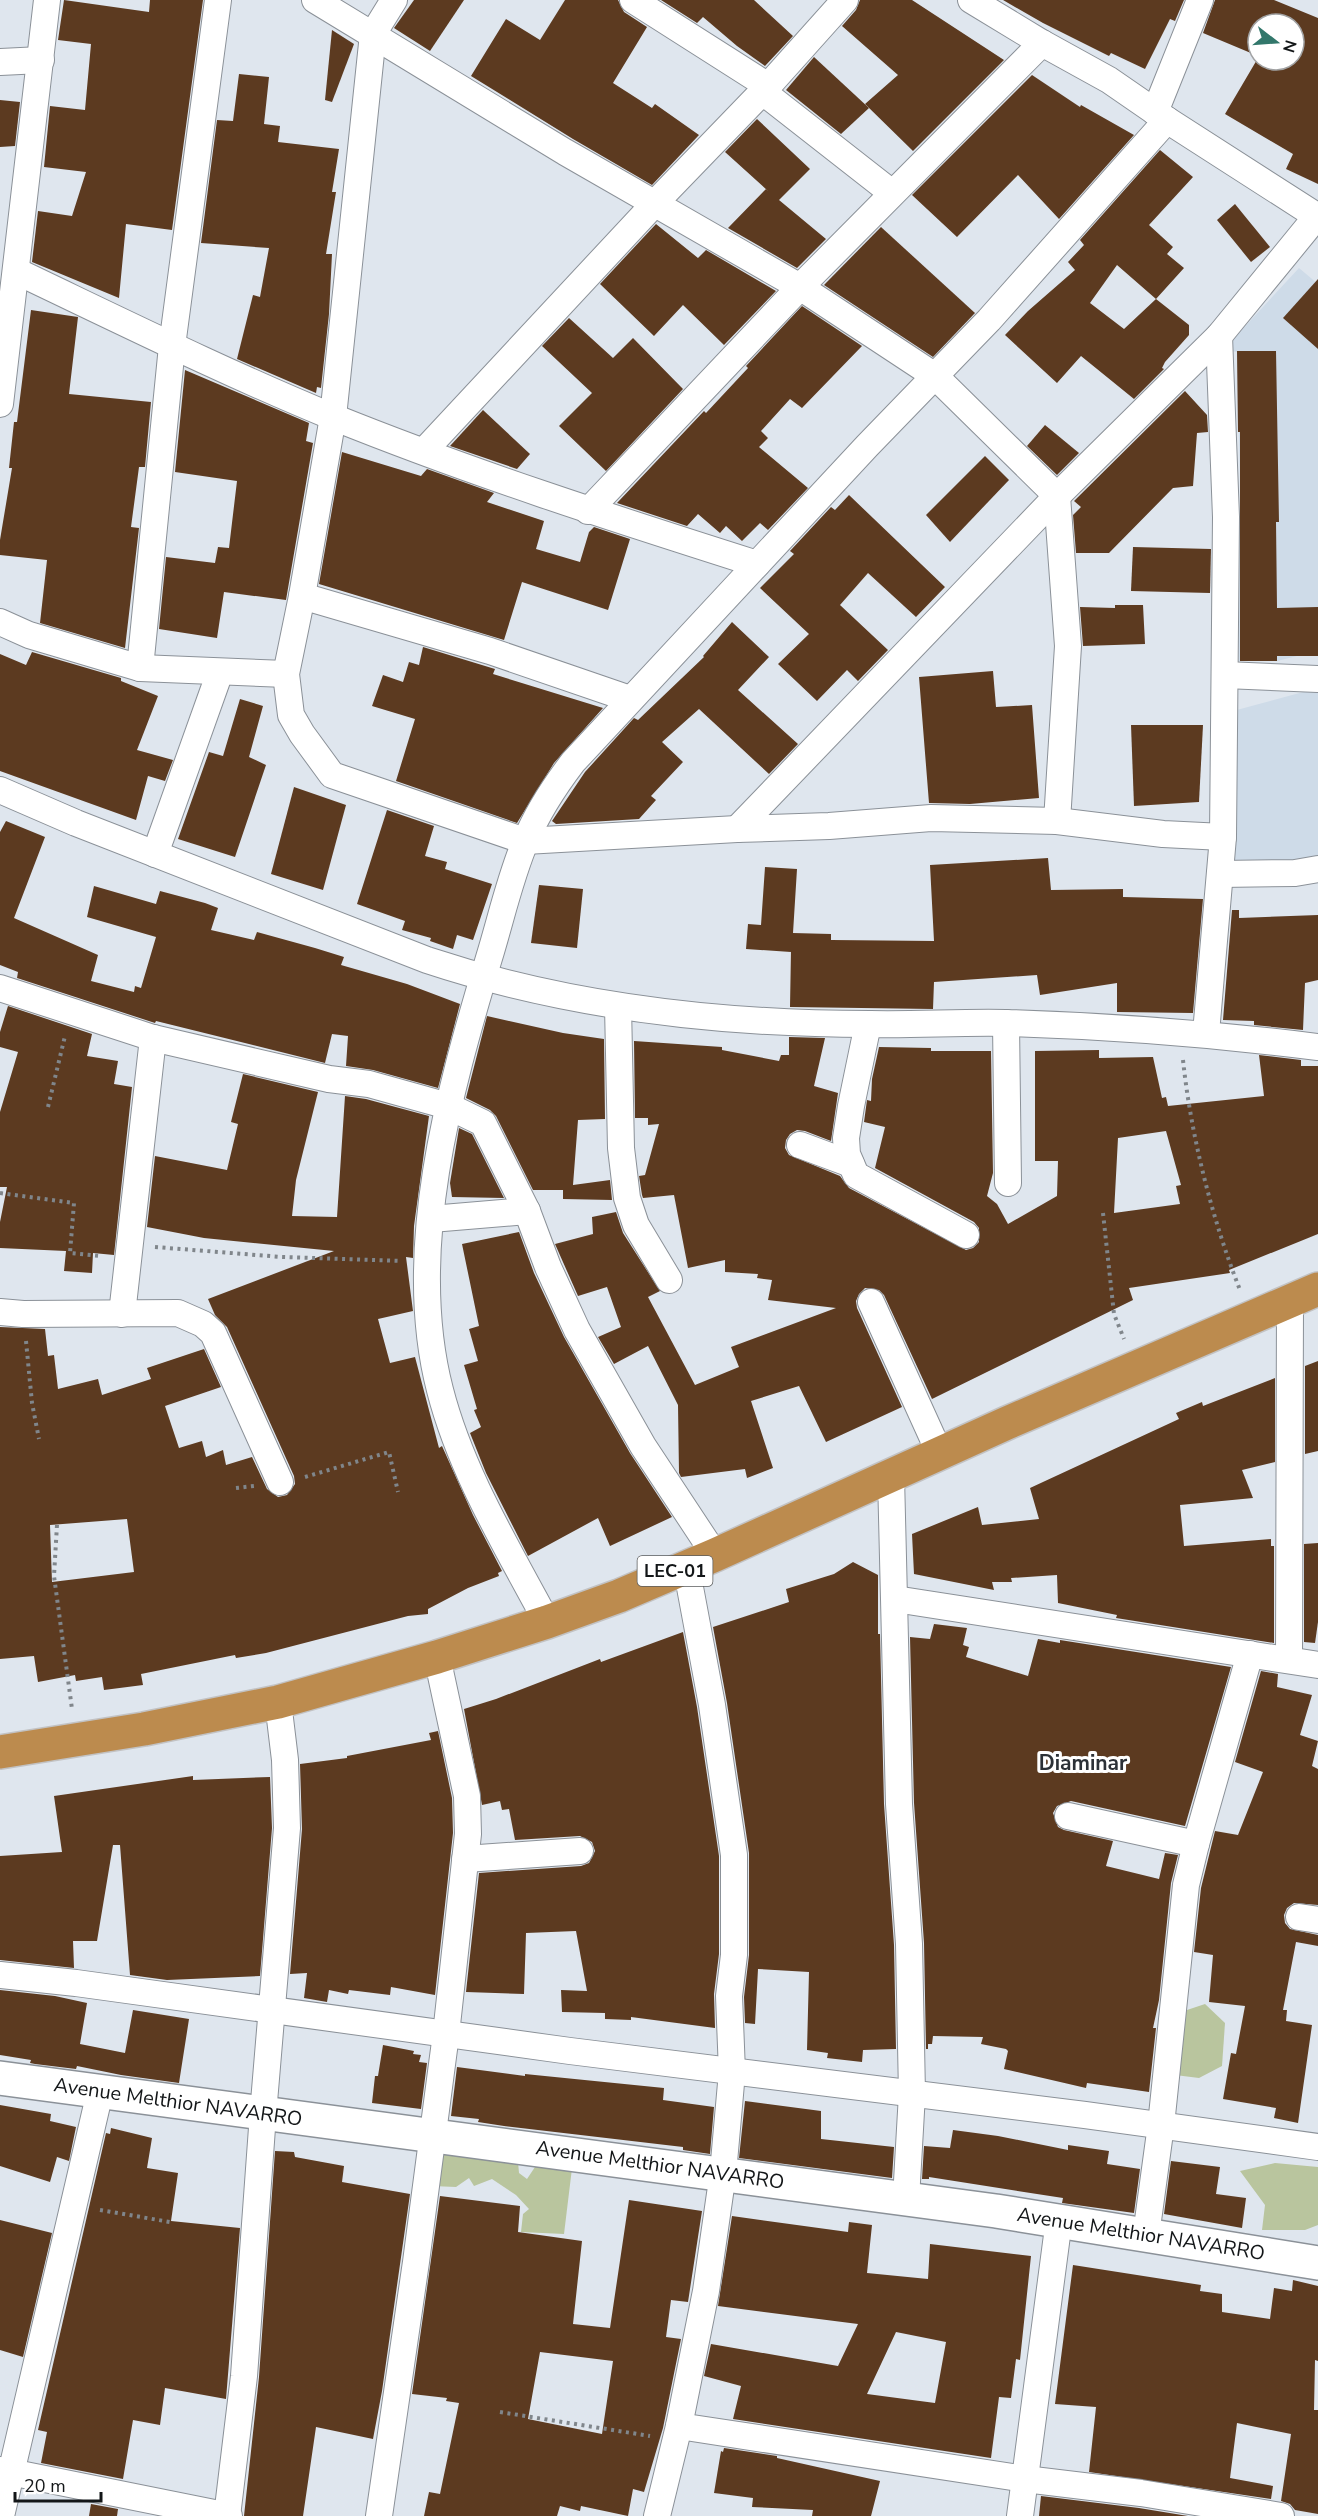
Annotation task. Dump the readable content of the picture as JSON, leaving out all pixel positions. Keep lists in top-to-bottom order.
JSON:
{
  "streets": {
    "highway": ["LEC-01"],
    "street": ["Avenue Melthior NAVARRO"]
  },
  "districts": ["Diaminar"],
  "scale_bar": "20 m",
  "north": "right"
}
